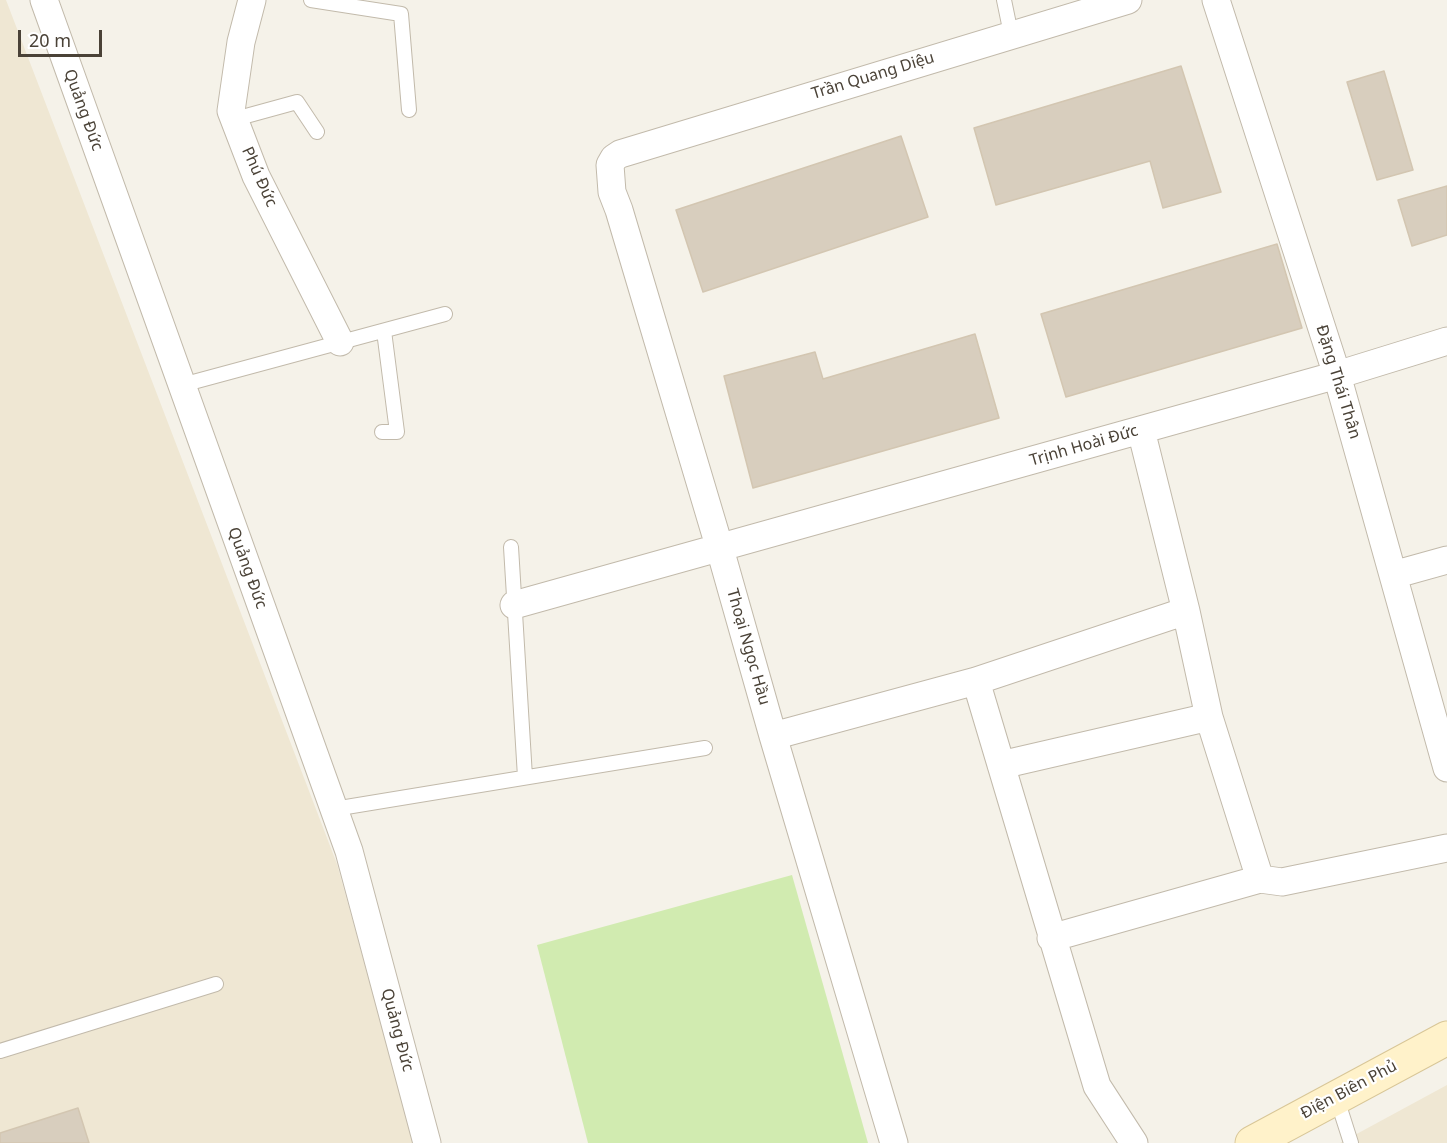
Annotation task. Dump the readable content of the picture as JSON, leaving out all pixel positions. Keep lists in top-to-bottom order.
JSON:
{
  "streets": {
    "street": [
      "Trần Quang Diệu",
      "Quảng Đức",
      "Phú Đức",
      "Đặng Thái Thân",
      "Trịnh Hoài Đức",
      "Thoại Ngọc Hầu",
      "Điện Biên Phủ"
    ]
  },
  "crossings": [
    ["Trần Quang Diệu", "Thoại Ngọc Hầu"],
    ["Đặng Thái Thân", "Trịnh Hoài Đức"],
    ["Trịnh Hoài Đức", "Thoại Ngọc Hầu"]
  ],
  "scale_bar": "20 m"
}
